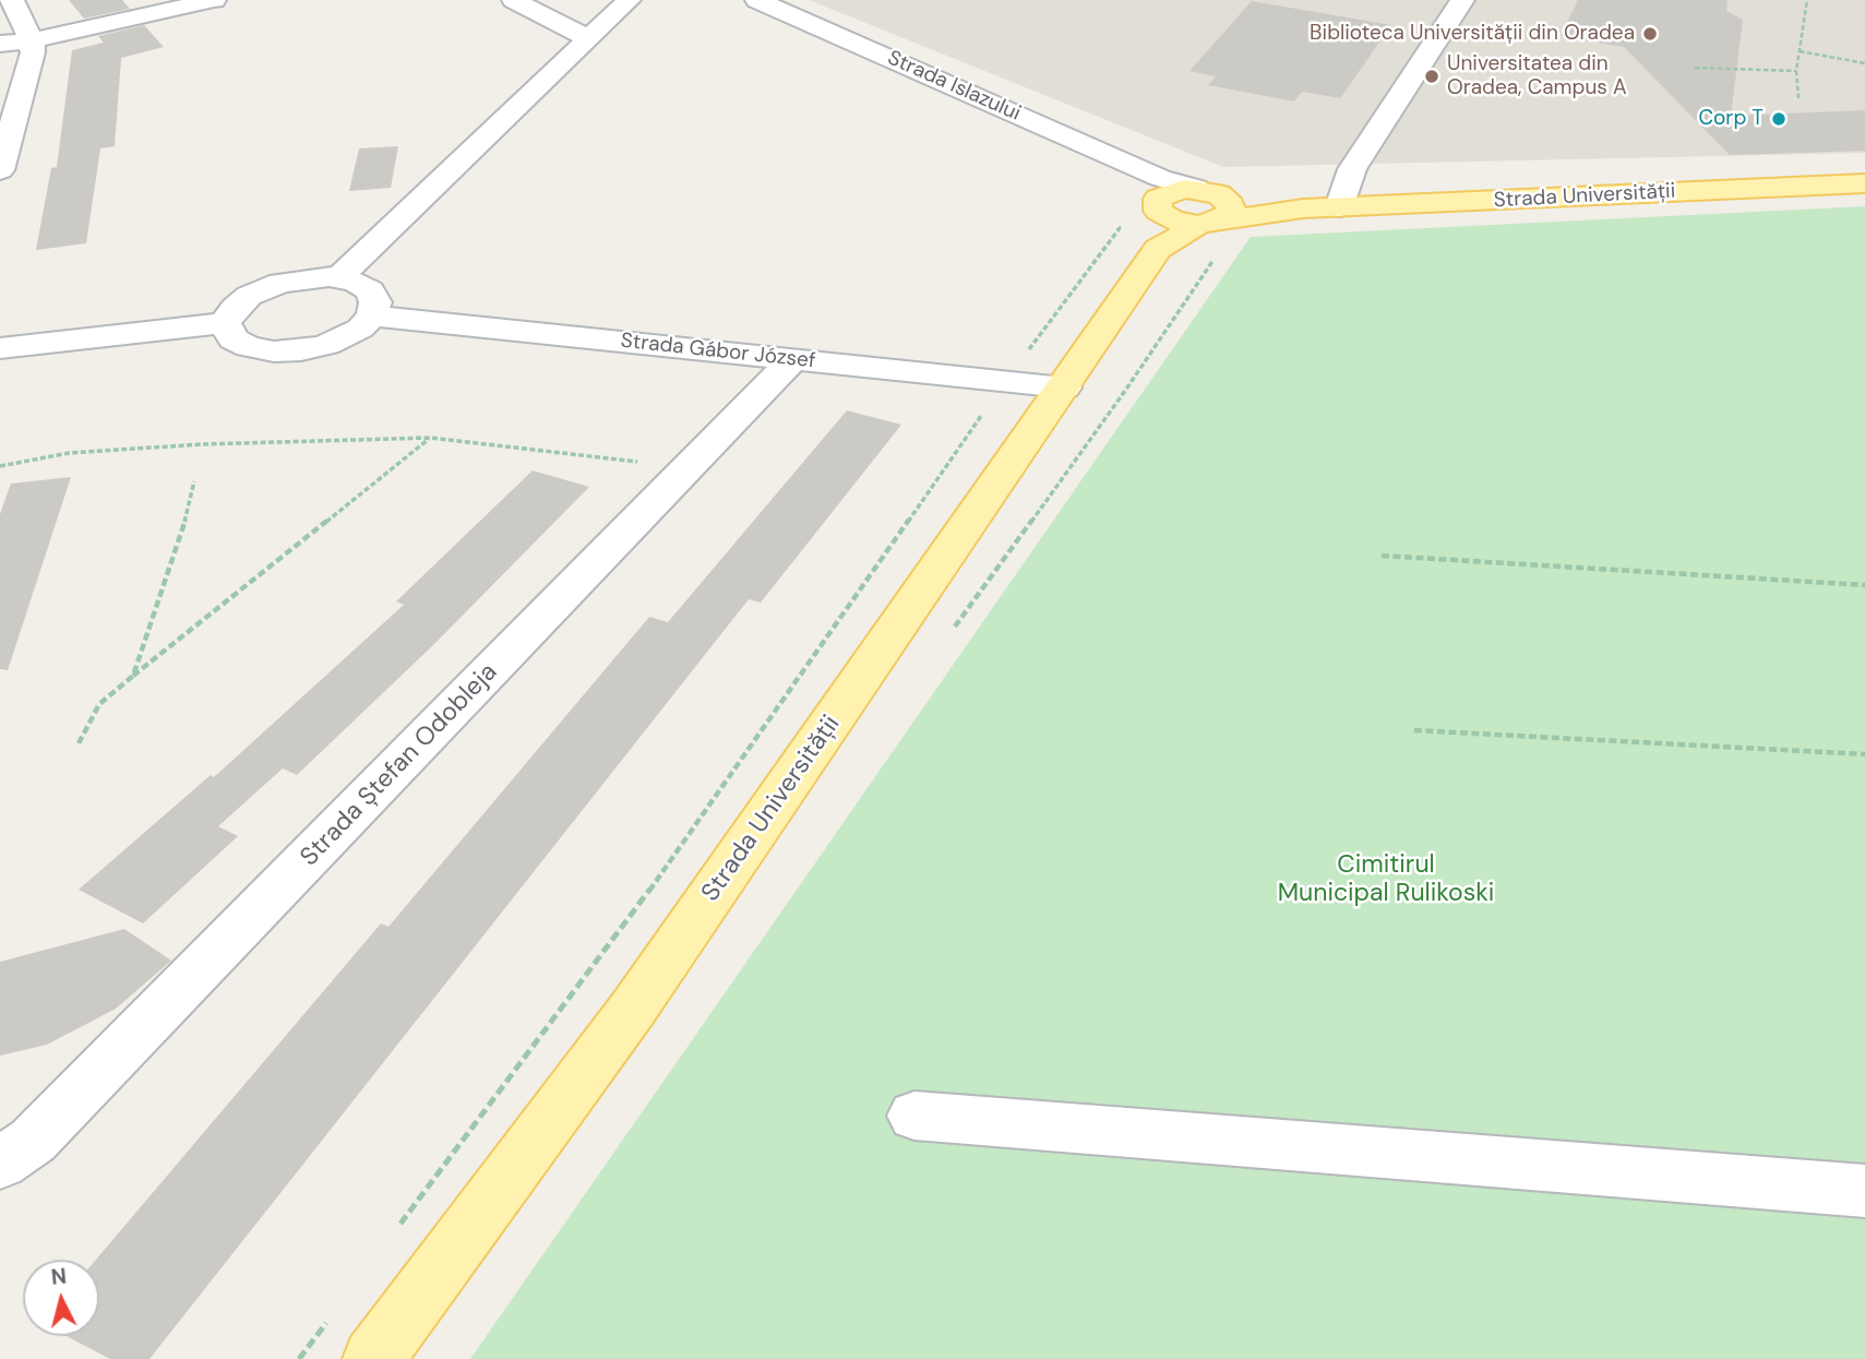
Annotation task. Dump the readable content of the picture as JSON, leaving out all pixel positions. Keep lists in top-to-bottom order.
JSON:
{
  "streets": {
    "main road": ["Strada Universității"],
    "street": ["Strada Islazului", "Strada Gábor József", "Strada Ștefan Odobleja"]
  },
  "crossings": [
    ["Strada Islazului", "Strada Universității"],
    ["Strada Universității", "Strada Gábor József"],
    ["Strada Gábor József", "Strada Ștefan Odobleja"]
  ],
  "parks": ["Cimitirul Municipal Rulikoski"],
  "places": ["Biblioteca Universității din Oradea", "Universitatea din Oradea, Campus A", "Corp T"],
  "north": "top"
}
